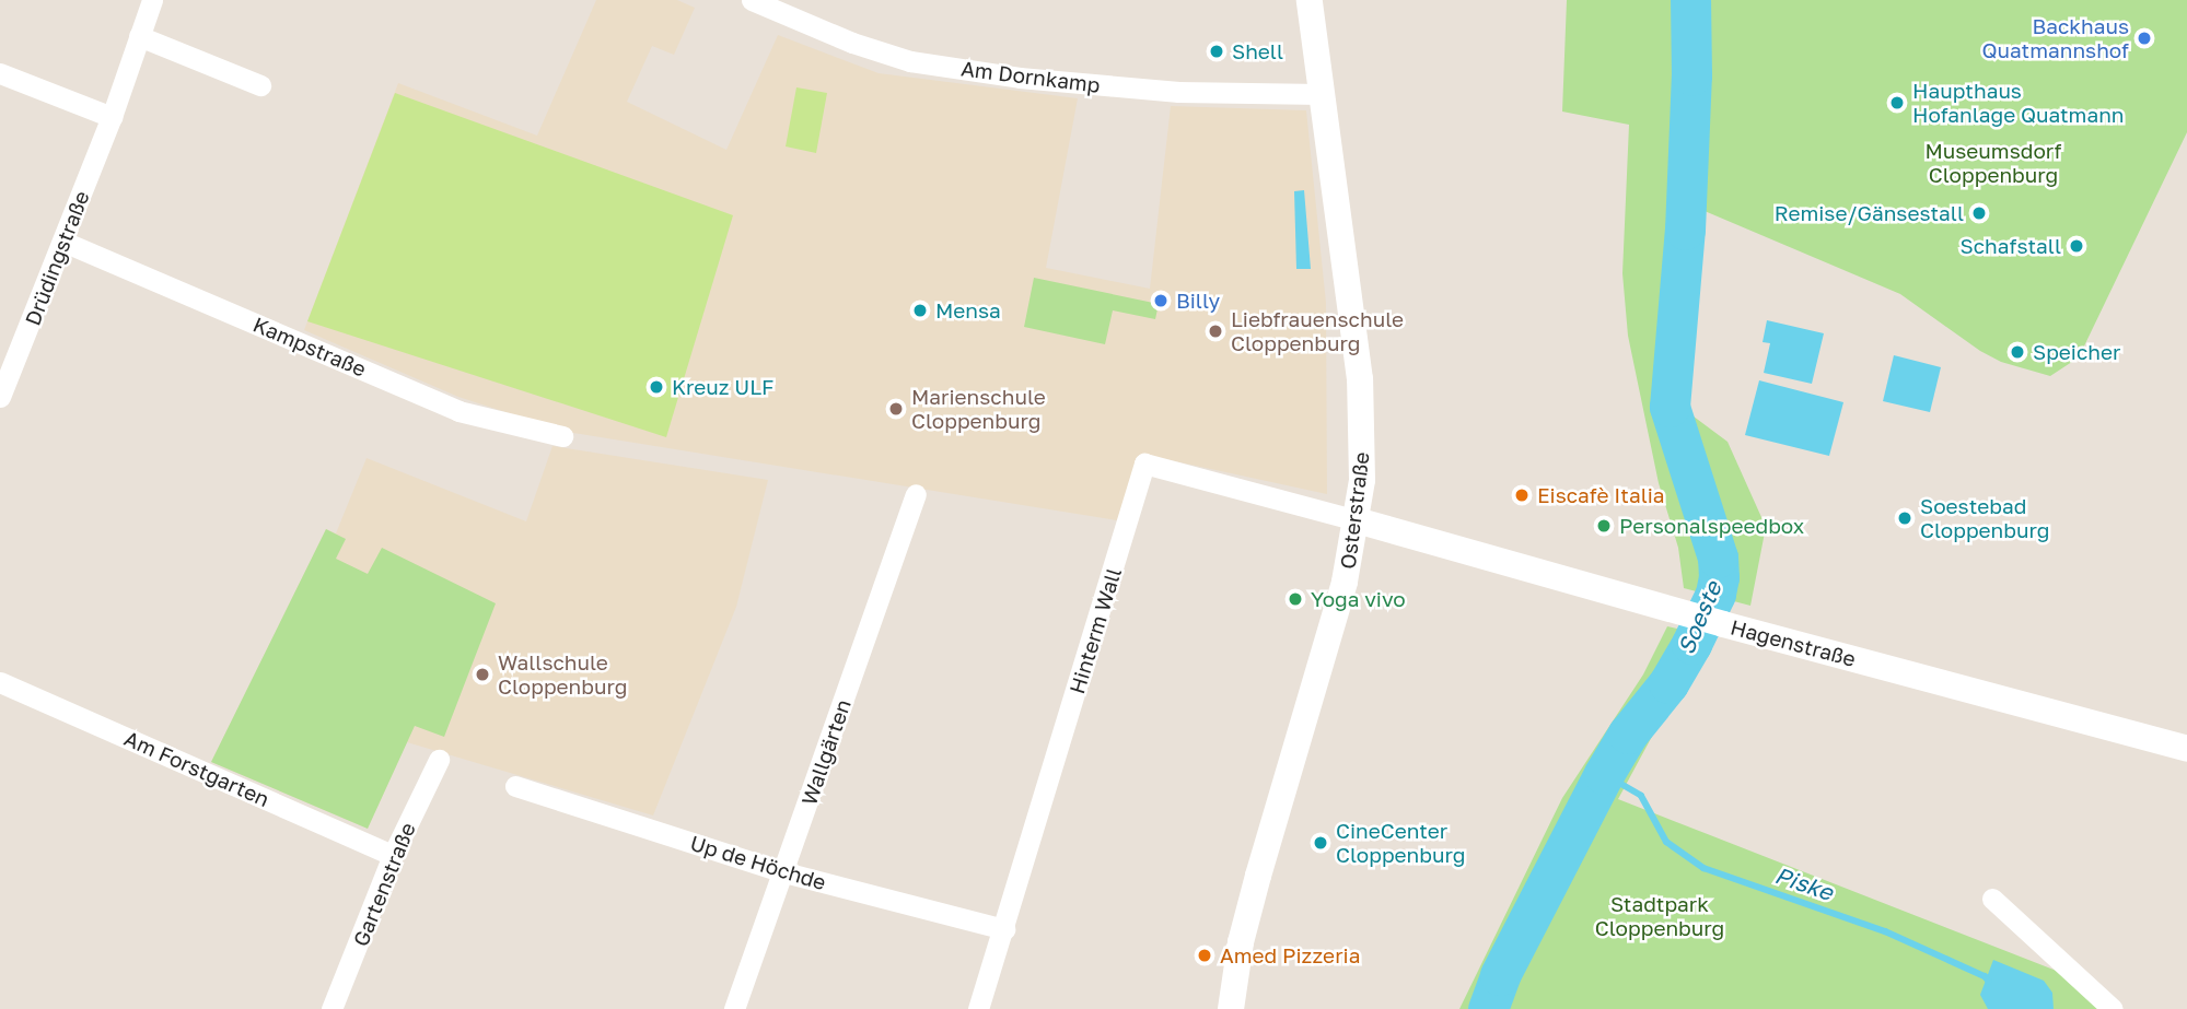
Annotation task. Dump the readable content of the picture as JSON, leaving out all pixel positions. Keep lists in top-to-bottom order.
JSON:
{
  "streets": {
    "street": [
      "Am Dornkamp",
      "Drüdingstraße",
      "Kampstraße",
      "Osterstraße",
      "Hinterm Wall",
      "Hagenstraße",
      "Wallgärten",
      "Am Forstgarten",
      "Up de Höchde",
      "Gartenstraße"
    ]
  },
  "crossings": [
    ["Am Dornkamp", "Osterstraße"],
    ["Drüdingstraße", "Kampstraße"],
    ["Osterstraße", "Hinterm Wall"],
    ["Osterstraße", "Hagenstraße"],
    ["Hinterm Wall", "Hagenstraße"],
    ["Hinterm Wall", "Up de Höchde"],
    ["Wallgärten", "Up de Höchde"],
    ["Am Forstgarten", "Gartenstraße"]
  ],
  "water": ["Soeste", "Piske"],
  "parks": ["Museumsdorf Cloppenburg", "Stadtpark Cloppenburg"],
  "places": [
    "Backhaus Quatmannshof",
    "Shell",
    "Haupthaus Hofanlage Quatmann",
    "Remise/Gänsestall",
    "Schafstall",
    "Billy",
    "Mensa",
    "Liebfrauenschule Cloppenburg",
    "Speicher",
    "Kreuz ULF",
    "Marienschule Cloppenburg",
    "Eiscafè Italia",
    "Soestebad Cloppenburg",
    "Personalspeedbox",
    "Yoga vivo",
    "Wallschule Cloppenburg",
    "CineCenter Cloppenburg",
    "Amed Pizzeria"
  ]
}
